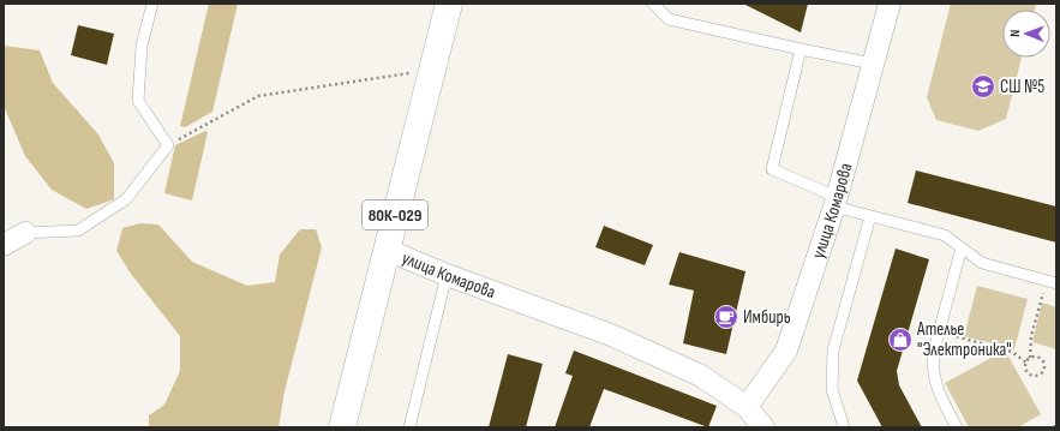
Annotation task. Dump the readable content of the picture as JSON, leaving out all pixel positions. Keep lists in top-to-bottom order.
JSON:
{
  "streets": {
    "main road": ["80К-029"],
    "street": ["улица Комарова"]
  },
  "crossings": [
    ["улица Комарова", "80К-029"]
  ],
  "places": {
    "school or university": ["СШ №5"],
    "cafe": ["Имбирь"],
    "shop": ["Ателье \"Электроника\""]
  },
  "north": "left"
}
